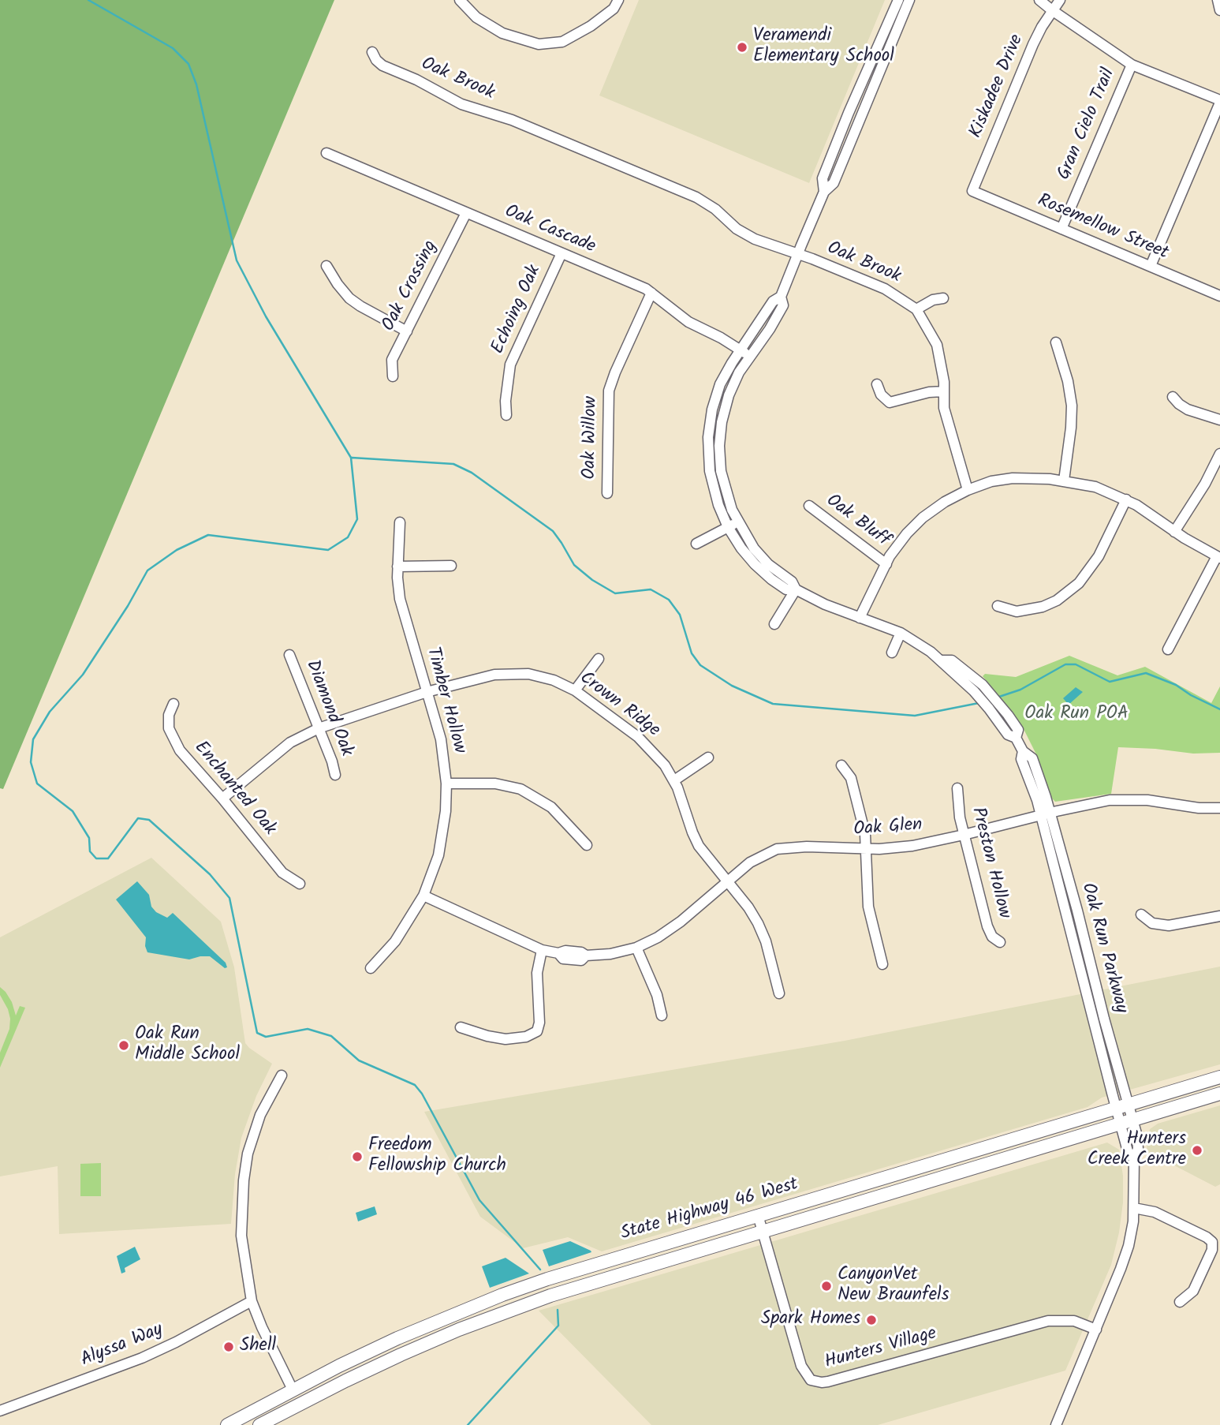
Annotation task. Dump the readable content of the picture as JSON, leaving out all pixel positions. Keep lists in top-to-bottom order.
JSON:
{
  "streets": {
    "main road": ["State Highway 46 West"],
    "street": [
      "Oak Brook",
      "Kiskadee Drive",
      "Gran Cielo Trail",
      "Rosemellow Street",
      "Oak Cascade",
      "Oak Crossing",
      "Echoing Oak",
      "Oak Willow",
      "Oak Bluff",
      "Timber Hollow",
      "Crown Ridge",
      "Diamond Oak",
      "Enchanted Oak",
      "Oak Glen",
      "Preston Hollow",
      "Oak Run Parkway",
      "Alyssa Way",
      "Hunters Village"
    ]
  },
  "crossings": [
    ["Oak Brook", "Oak Run Parkway"],
    ["Kiskadee Drive", "Rosemellow Street"],
    ["Gran Cielo Trail", "Rosemellow Street"],
    ["Oak Cascade", "Oak Crossing"],
    ["Oak Cascade", "Echoing Oak"],
    ["Oak Cascade", "Oak Willow"],
    ["Oak Cascade", "Oak Run Parkway"],
    ["Timber Hollow", "Crown Ridge"],
    ["Timber Hollow", "Oak Glen"],
    ["Crown Ridge", "Diamond Oak"],
    ["Crown Ridge", "Enchanted Oak"],
    ["Crown Ridge", "Oak Glen"],
    ["Oak Glen", "Preston Hollow"],
    ["Oak Glen", "Oak Run Parkway"],
    ["Oak Run Parkway", "State Highway 46 West"],
    ["Oak Run Parkway", "Hunters Village"],
    ["State Highway 46 West", "Hunters Village"]
  ],
  "parks": ["Oak Run POA"],
  "places": [
    "Veramendi Elementary School",
    "Oak Run Middle School",
    "Hunters Creek Centre",
    "Freedom Fellowship Church",
    "CanyonVet New Braunfels",
    "Spark Homes",
    "Shell"
  ]
}
